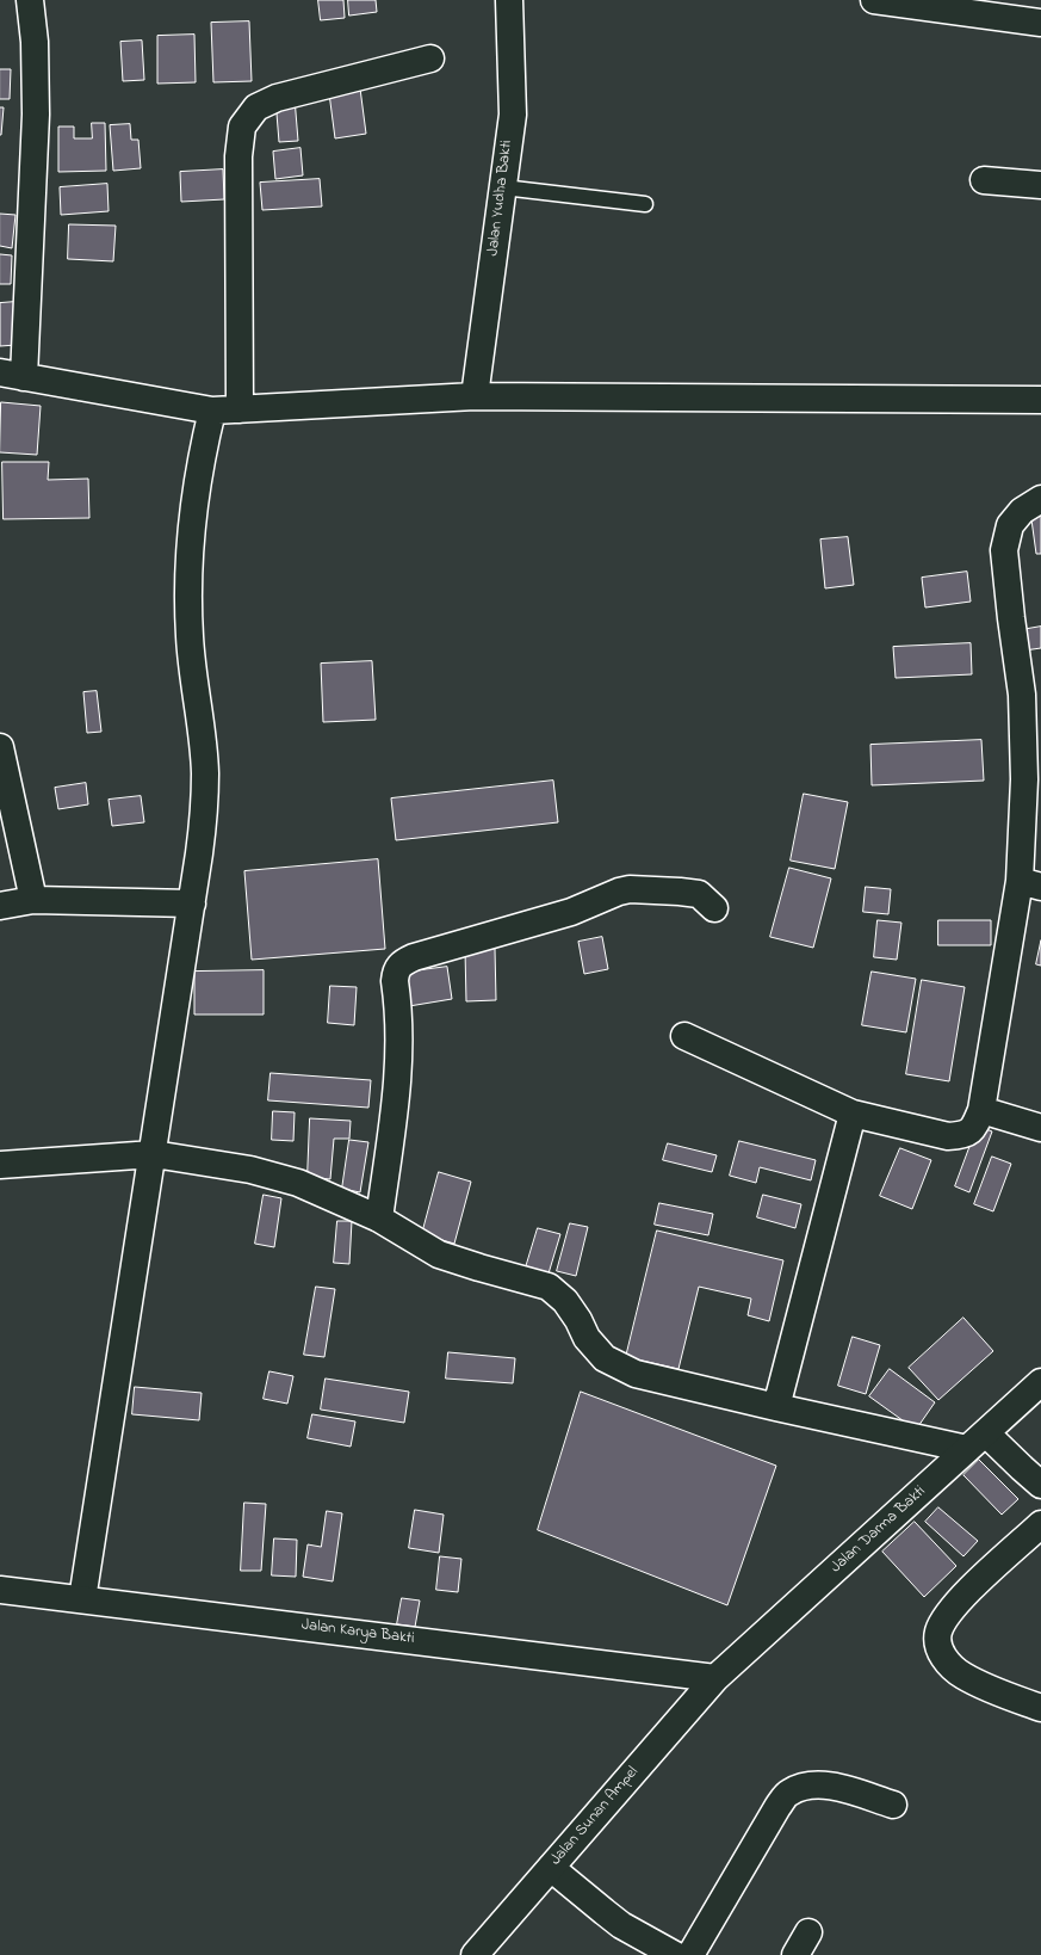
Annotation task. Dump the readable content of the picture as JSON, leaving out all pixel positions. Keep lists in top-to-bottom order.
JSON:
{
  "streets": {
    "street": [
      "Jalan Yudha Bakti",
      "Jalan Darma Bakti",
      "Jalan Karya Bakti",
      "Jalan Sunan Ampel"
    ]
  },
  "crossings": [
    ["Jalan Darma Bakti", "Jalan Karya Bakti"],
    ["Jalan Darma Bakti", "Jalan Sunan Ampel"],
    ["Jalan Karya Bakti", "Jalan Sunan Ampel"]
  ]
}
